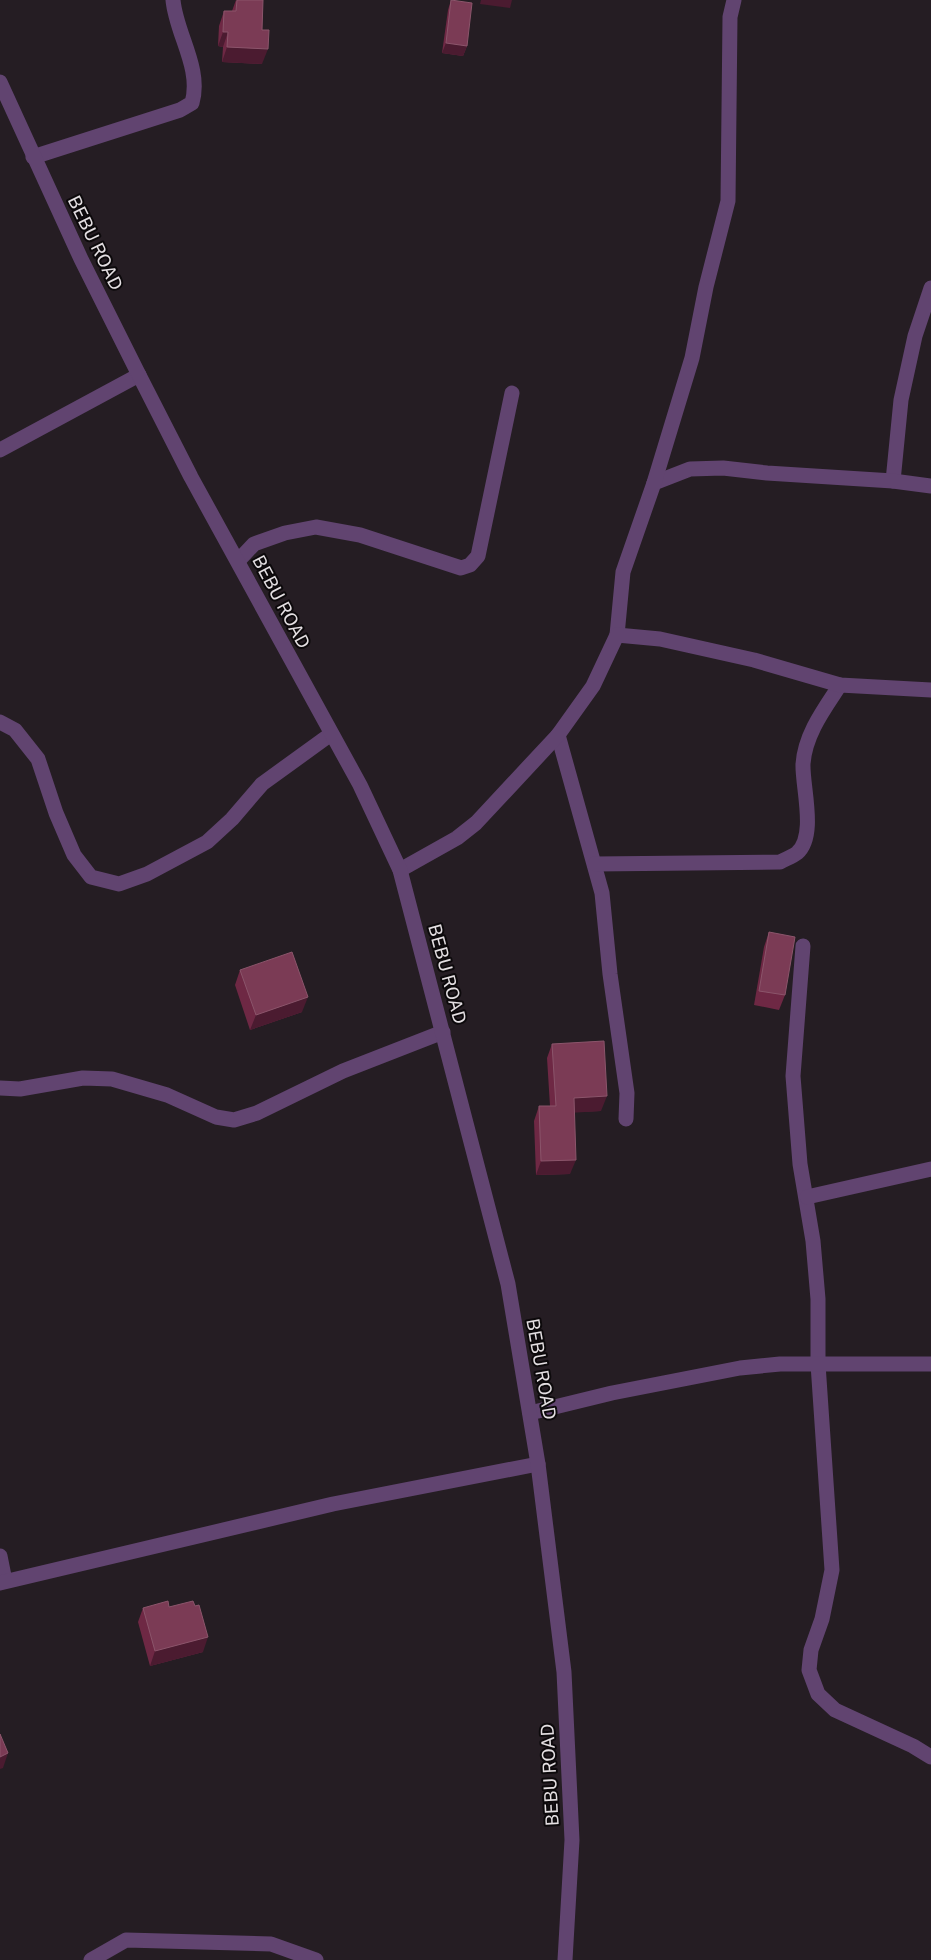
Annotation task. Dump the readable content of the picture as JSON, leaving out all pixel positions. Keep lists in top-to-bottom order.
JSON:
{
  "streets": {
    "street": ["BEBU ROAD"]
  }
}
